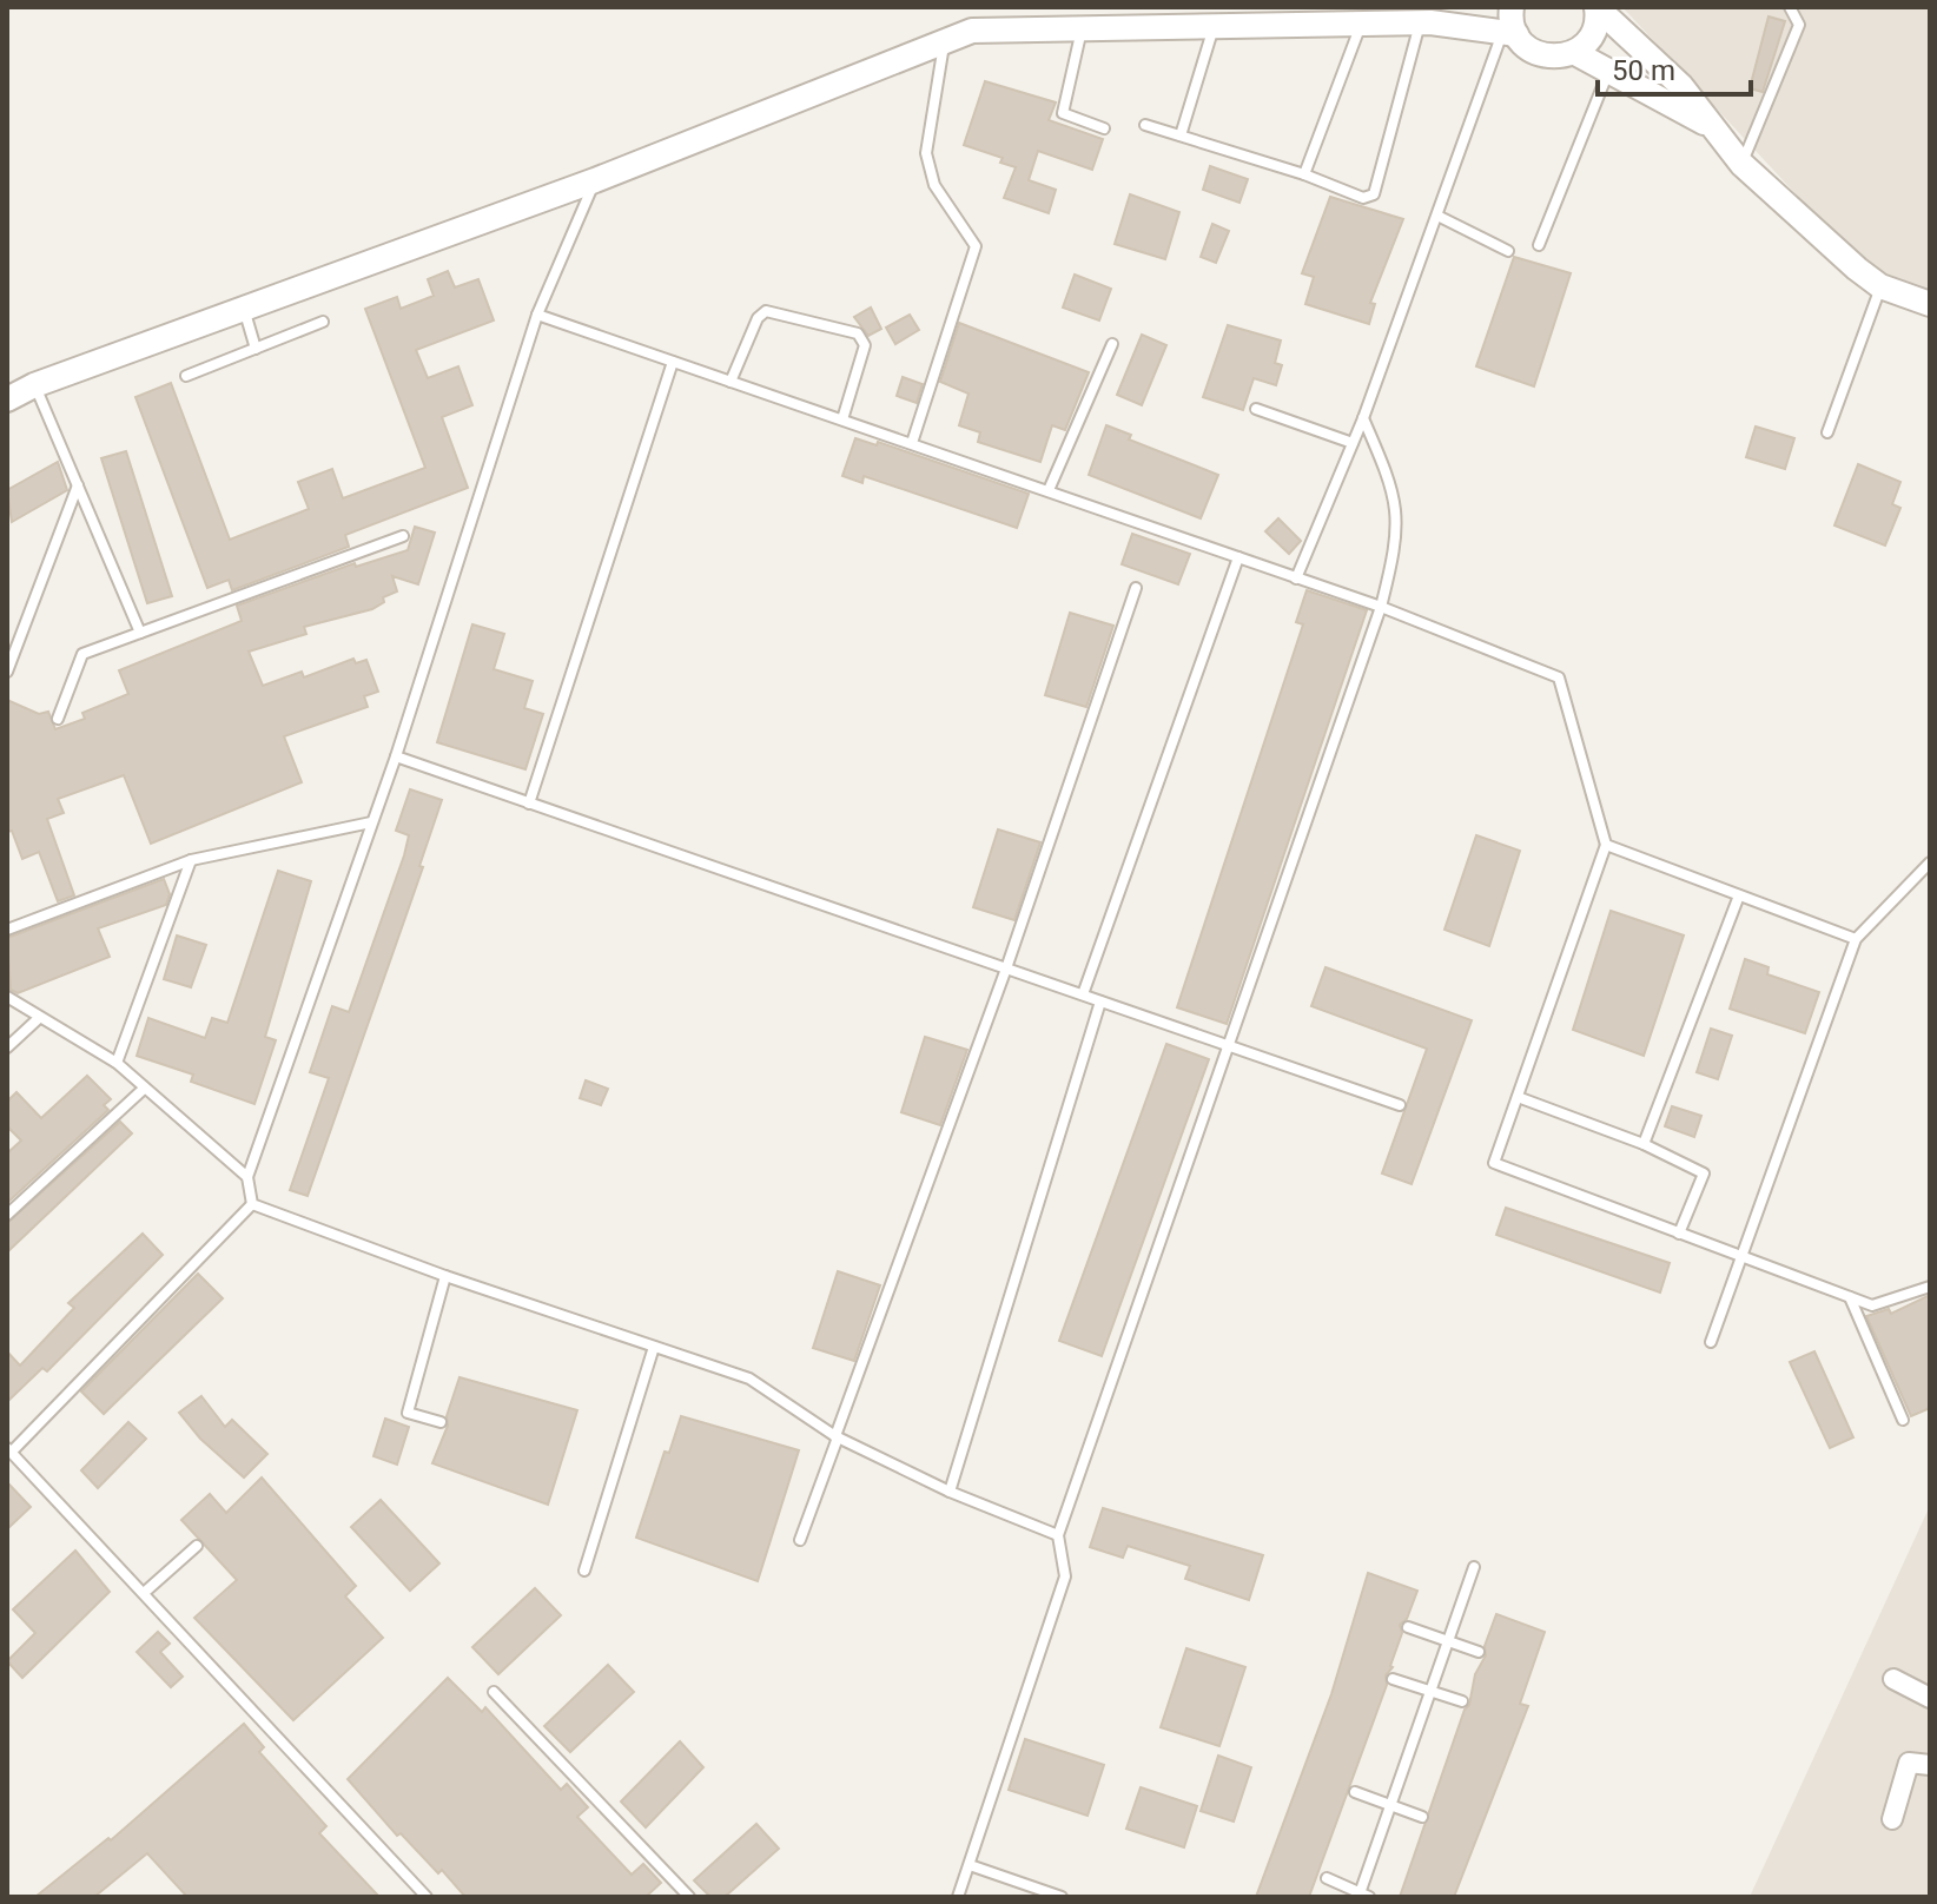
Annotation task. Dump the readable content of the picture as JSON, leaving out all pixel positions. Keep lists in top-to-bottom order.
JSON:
{
  "scale_bar": "50 m"
}
